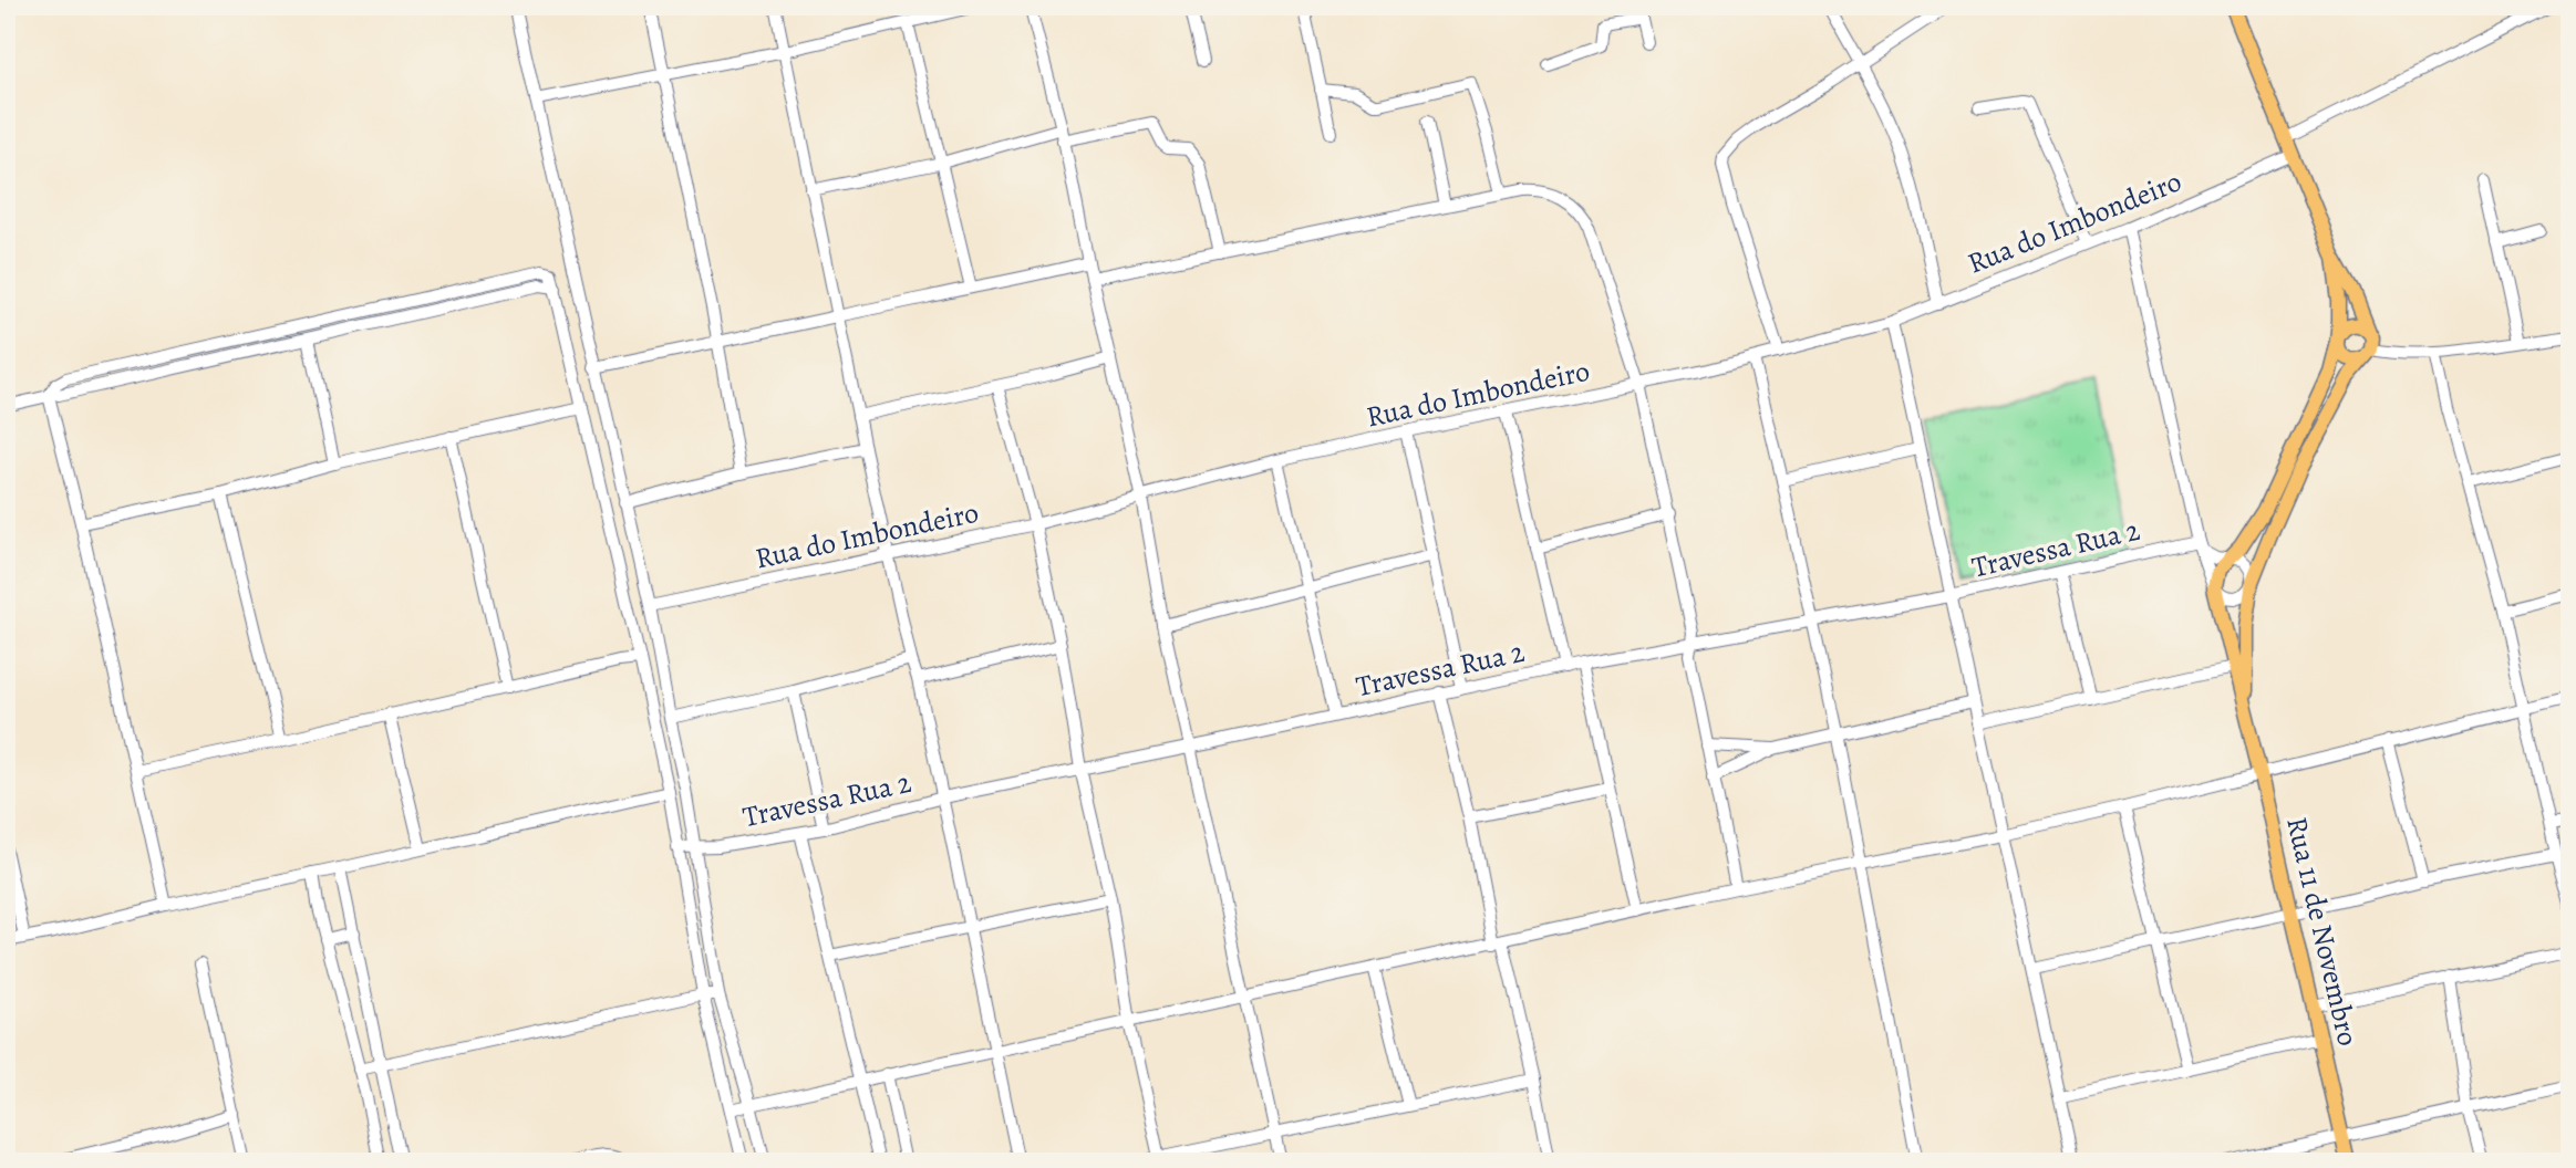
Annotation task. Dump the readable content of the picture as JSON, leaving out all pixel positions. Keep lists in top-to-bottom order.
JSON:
{
  "streets": {
    "main road": ["Rua 11 de Novembro"],
    "street": ["Rua do Imbondeiro", "Travessa Rua 2"]
  }
}
